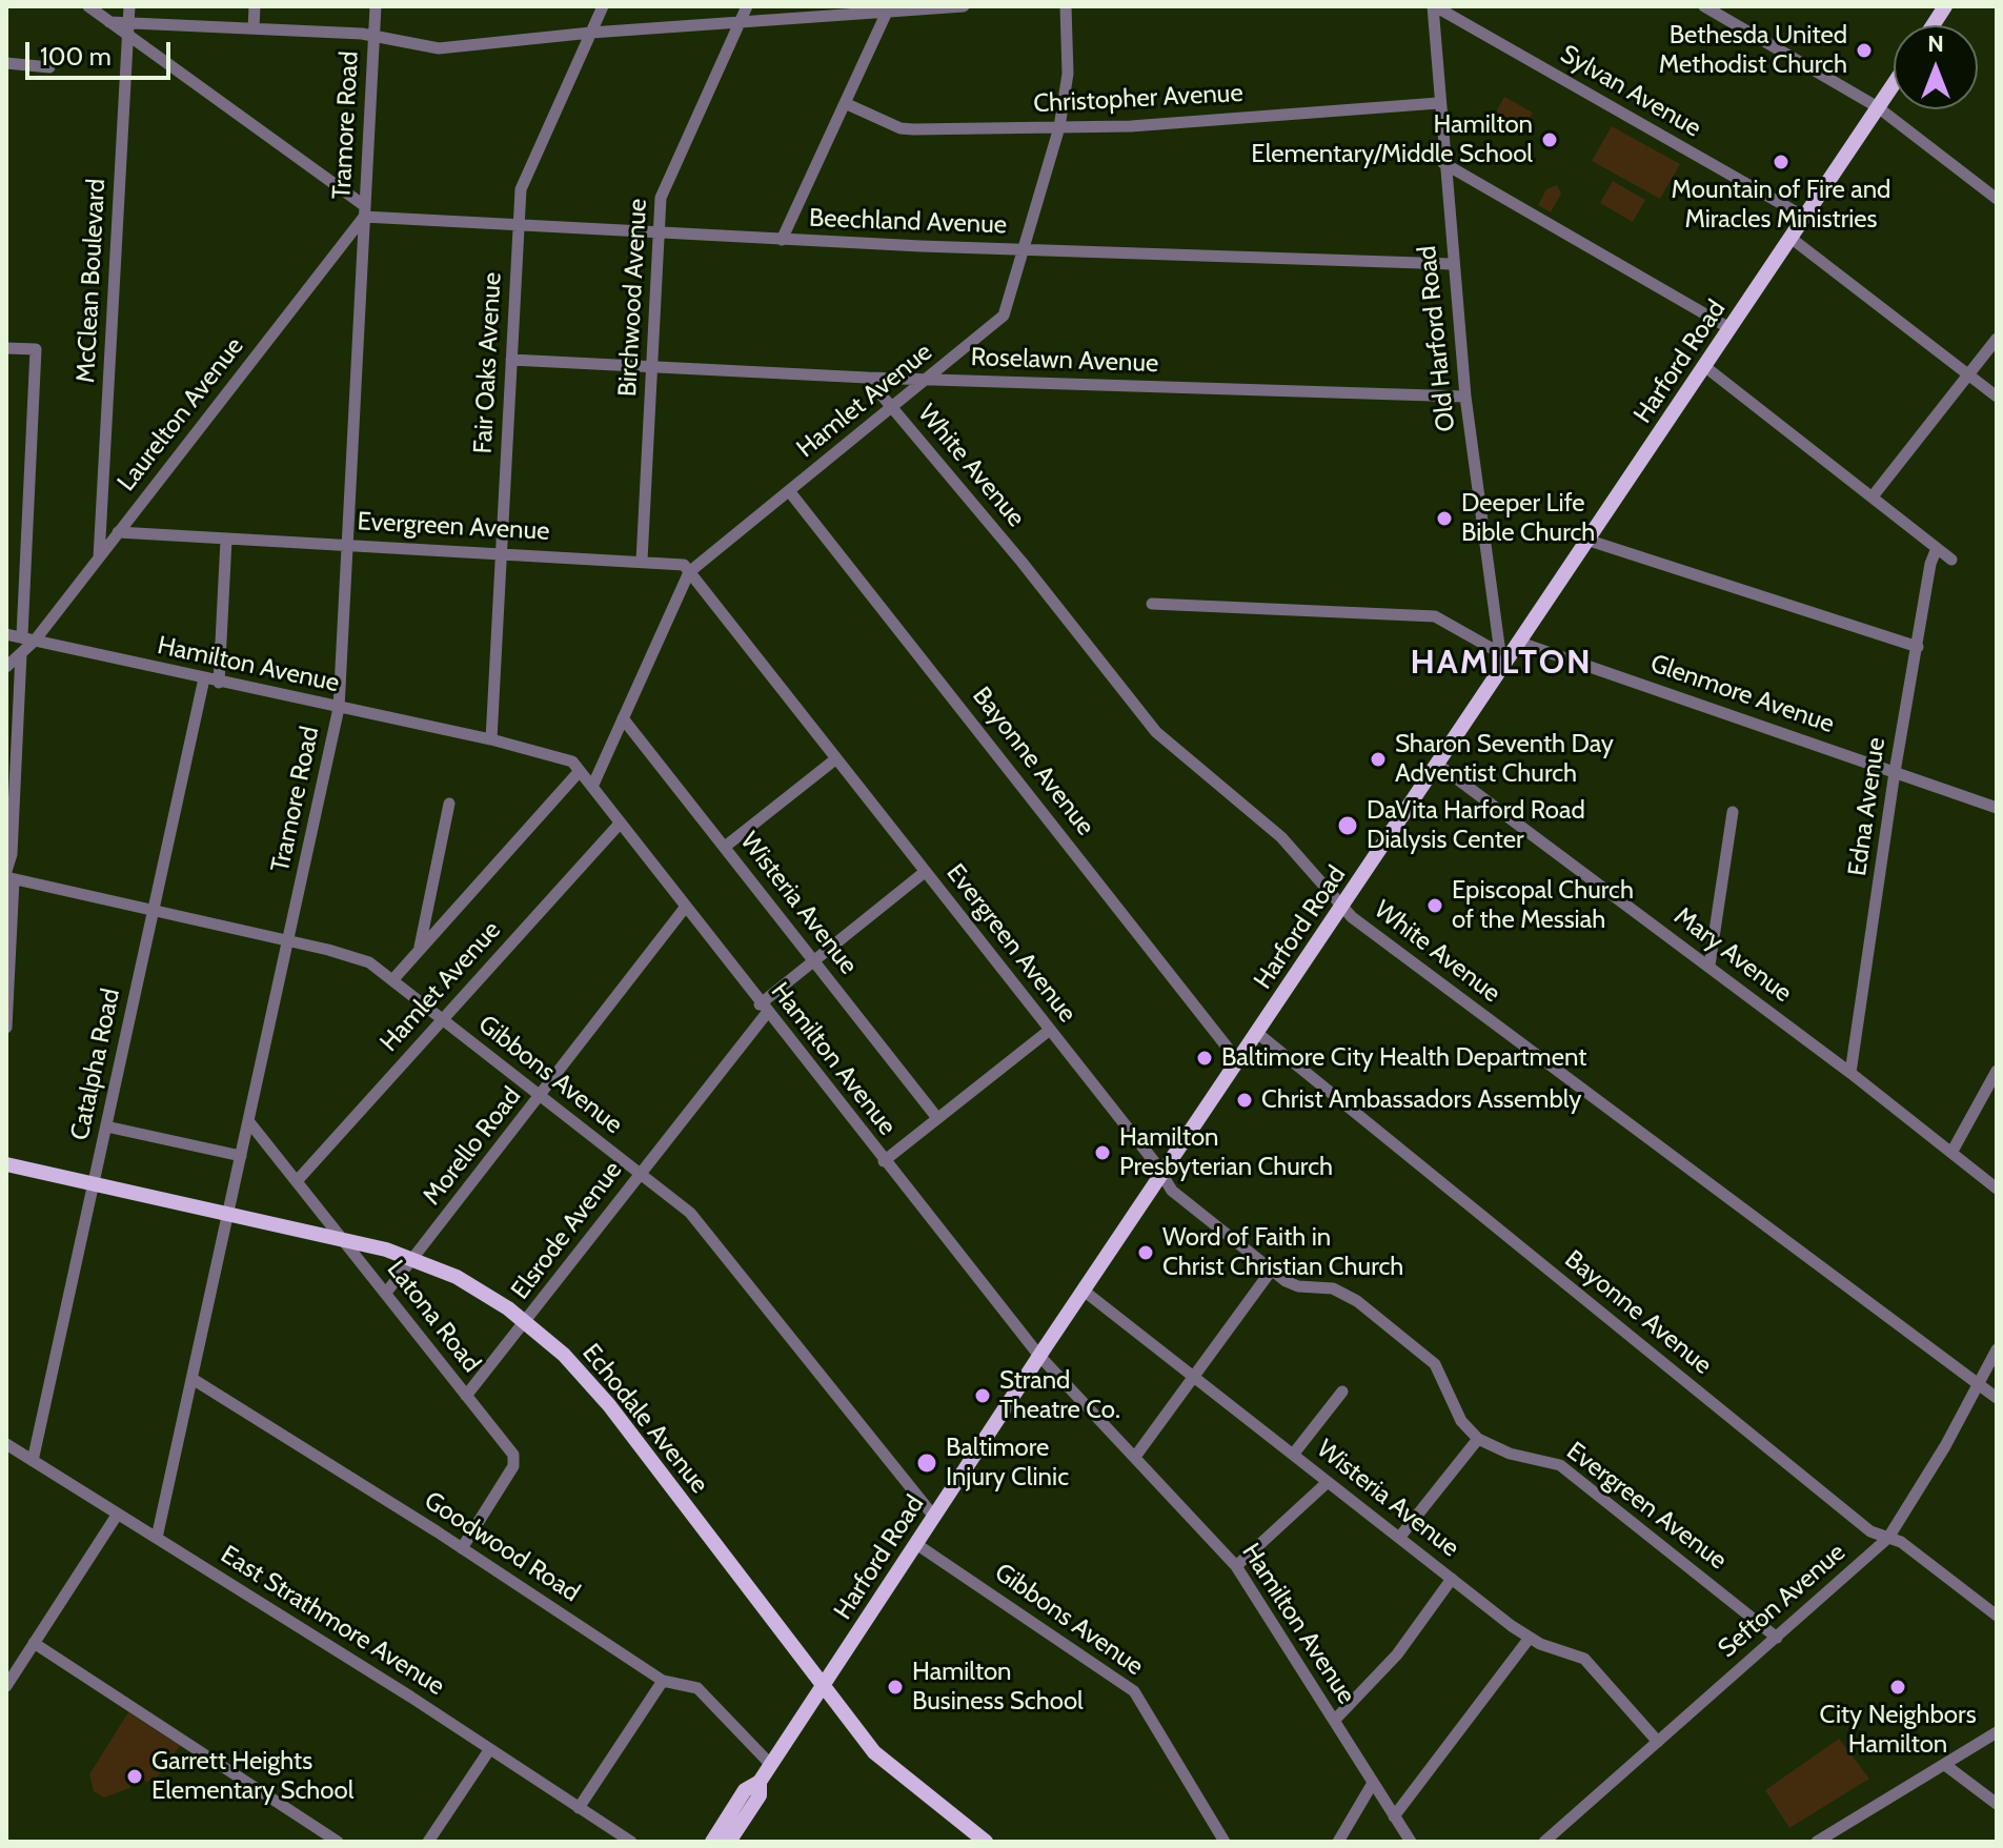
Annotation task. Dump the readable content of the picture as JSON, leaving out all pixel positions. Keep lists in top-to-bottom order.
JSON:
{
  "streets": {
    "main road": ["Harford Road", "Echodale Avenue"],
    "street": [
      "Sylvan Avenue",
      "Christopher Avenue",
      "Tramore Road",
      "Beechland Avenue",
      "McClean Boulevard",
      "Birchwood Avenue",
      "Old Harford Road",
      "Roselawn Avenue",
      "Fair Oaks Avenue",
      "Hamlet Avenue",
      "Laurelton Avenue",
      "White Avenue",
      "Evergreen Avenue",
      "Hamilton Avenue",
      "Glenmore Avenue",
      "Bayonne Avenue",
      "Edna Avenue",
      "Wisteria Avenue",
      "Mary Avenue",
      "Catalpha Road",
      "Gibbons Avenue",
      "Morello Road",
      "Elsrode Avenue",
      "Latona Road",
      "Goodwood Road",
      "Sefton Avenue",
      "East Strathmore Avenue"
    ]
  },
  "crossings": [
    ["Sylvan Avenue", "Old Harford Road"],
    ["Sylvan Avenue", "Harford Road"],
    ["Christopher Avenue", "Old Harford Road"],
    ["Christopher Avenue", "Hamlet Avenue"],
    ["Tramore Road", "Beechland Avenue"],
    ["Tramore Road", "Laurelton Avenue"],
    ["Tramore Road", "Evergreen Avenue"],
    ["Tramore Road", "Hamilton Avenue"],
    ["Tramore Road", "Gibbons Avenue"],
    ["Tramore Road", "Latona Road"],
    ["Tramore Road", "Echodale Avenue"],
    ["Tramore Road", "Goodwood Road"],
    ["Tramore Road", "East Strathmore Avenue"],
    ["Beechland Avenue", "Birchwood Avenue"],
    ["Beechland Avenue", "Old Harford Road"],
    ["Beechland Avenue", "Fair Oaks Avenue"],
    ["Beechland Avenue", "Hamlet Avenue"],
    ["Beechland Avenue", "Laurelton Avenue"],
    ["McClean Boulevard", "Laurelton Avenue"],
    ["Birchwood Avenue", "Roselawn Avenue"],
    ["Birchwood Avenue", "Evergreen Avenue"],
    ["Old Harford Road", "Roselawn Avenue"],
    ["Old Harford Road", "Harford Road"],
    ["Roselawn Avenue", "Fair Oaks Avenue"],
    ["Roselawn Avenue", "Hamlet Avenue"],
    ["Roselawn Avenue", "White Avenue"],
    ["Harford Road", "White Avenue"],
    ["Harford Road", "Evergreen Avenue"],
    ["Harford Road", "Hamilton Avenue"],
    ["Harford Road", "Glenmore Avenue"],
    ["Harford Road", "Bayonne Avenue"],
    ["Harford Road", "Wisteria Avenue"],
    ["Harford Road", "Mary Avenue"],
    ["Harford Road", "Gibbons Avenue"],
    ["Harford Road", "Echodale Avenue"],
    ["Harford Road", "Goodwood Road"],
    ["Fair Oaks Avenue", "Evergreen Avenue"],
    ["Fair Oaks Avenue", "Hamilton Avenue"],
    ["Hamlet Avenue", "White Avenue"],
    ["Hamlet Avenue", "Evergreen Avenue"],
    ["Hamlet Avenue", "Hamilton Avenue"],
    ["Hamlet Avenue", "Bayonne Avenue"],
    ["Hamlet Avenue", "Wisteria Avenue"],
    ["Hamlet Avenue", "Gibbons Avenue"],
    ["Hamlet Avenue", "Latona Road"],
    ["Laurelton Avenue", "Evergreen Avenue"],
    ["Laurelton Avenue", "Hamilton Avenue"],
    ["White Avenue", "Sefton Avenue"],
    ["Evergreen Avenue", "Elsrode Avenue"],
    ["Evergreen Avenue", "Sefton Avenue"],
    ["Hamilton Avenue", "Catalpha Road"],
    ["Hamilton Avenue", "Morello Road"],
    ["Hamilton Avenue", "Elsrode Avenue"],
    ["Glenmore Avenue", "Edna Avenue"],
    ["Bayonne Avenue", "Sefton Avenue"],
    ["Edna Avenue", "Mary Avenue"],
    ["Wisteria Avenue", "Elsrode Avenue"],
    ["Wisteria Avenue", "Sefton Avenue"],
    ["Catalpha Road", "Gibbons Avenue"],
    ["Catalpha Road", "Echodale Avenue"],
    ["Catalpha Road", "East Strathmore Avenue"],
    ["Gibbons Avenue", "Morello Road"],
    ["Gibbons Avenue", "Elsrode Avenue"],
    ["Morello Road", "Latona Road"],
    ["Morello Road", "Echodale Avenue"],
    ["Elsrode Avenue", "Latona Road"],
    ["Elsrode Avenue", "Echodale Avenue"],
    ["Latona Road", "Echodale Avenue"],
    ["Latona Road", "Goodwood Road"]
  ],
  "districts": ["HAMILTON"],
  "places": [
    "Bethesda United Methodist Church",
    "Hamilton Elementary/Middle School",
    "Mountain of Fire and Miracles Ministries",
    "Deeper Life Bible Church",
    "Sharon Seventh Day Adventist Church",
    "DaVita Harford Road Dialysis Center",
    "Episcopal Church of the Messiah",
    "Baltimore City Health Department",
    "Christ Ambassadors Assembly",
    "Hamilton Presbyterian Church",
    "Word of Faith in Christ Christian Church",
    "Strand Theatre Co.",
    "Baltimore Injury Clinic",
    "Hamilton Business School",
    "City Neighbors Hamilton",
    "Garrett Heights Elementary School"
  ],
  "scale_bar": "100 m",
  "north": "top"
}
